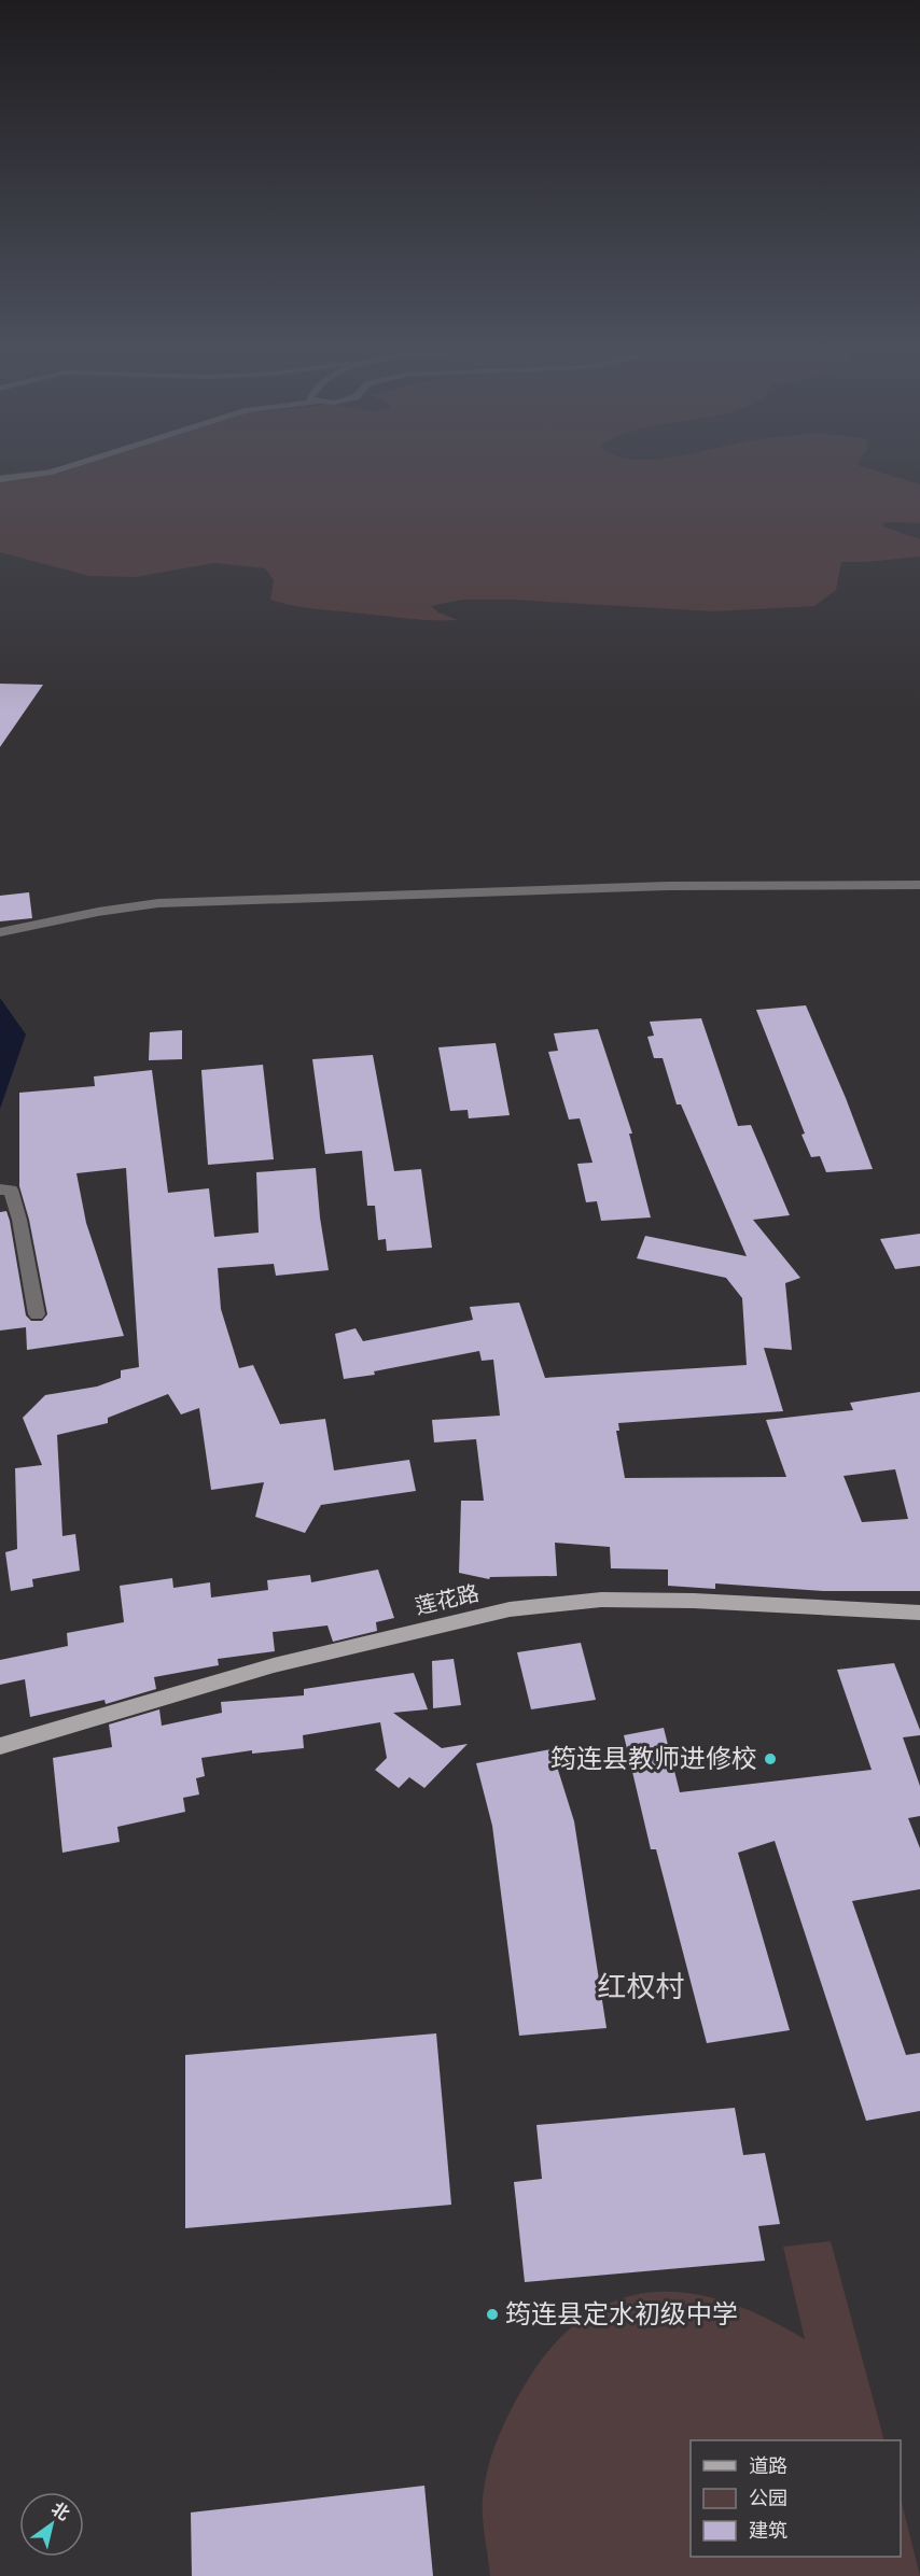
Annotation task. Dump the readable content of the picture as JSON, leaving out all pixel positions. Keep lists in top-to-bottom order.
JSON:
{
  "streets": {
    "main road": ["莲花路"]
  },
  "districts": ["红权村"],
  "places": ["筠连县教师进修校", "筠连县定水初级中学"],
  "legend": ["道路", "公园", "建筑"],
  "north": "top right"
}
